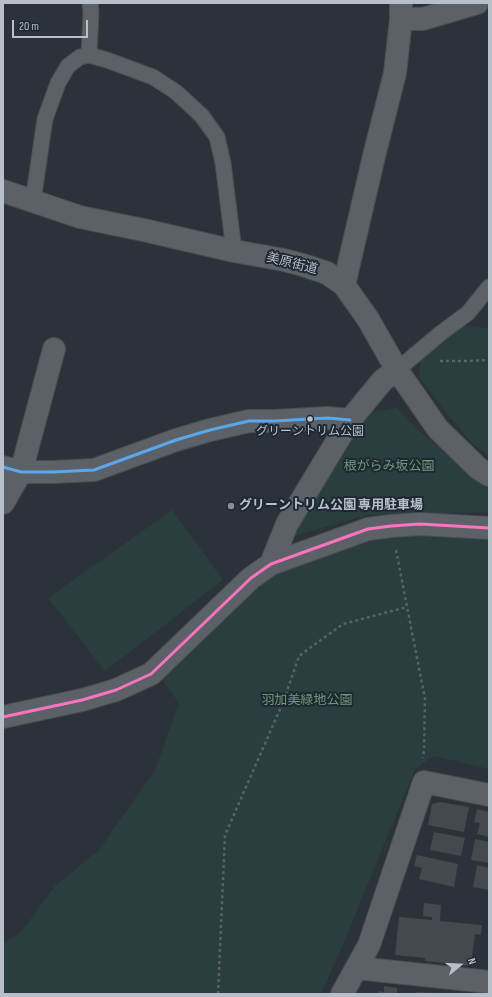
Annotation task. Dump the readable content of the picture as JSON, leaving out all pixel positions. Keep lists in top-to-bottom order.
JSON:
{
  "streets": {
    "street": ["美原街道"]
  },
  "parks": ["根がらみ坂公園", "羽加美緑地公園"],
  "places": ["グリーントリム公園", "グリーントリム公園 専用駐車場"],
  "lines": ["transit line 20"],
  "scale_bar": "20 m",
  "north": "right"
}
